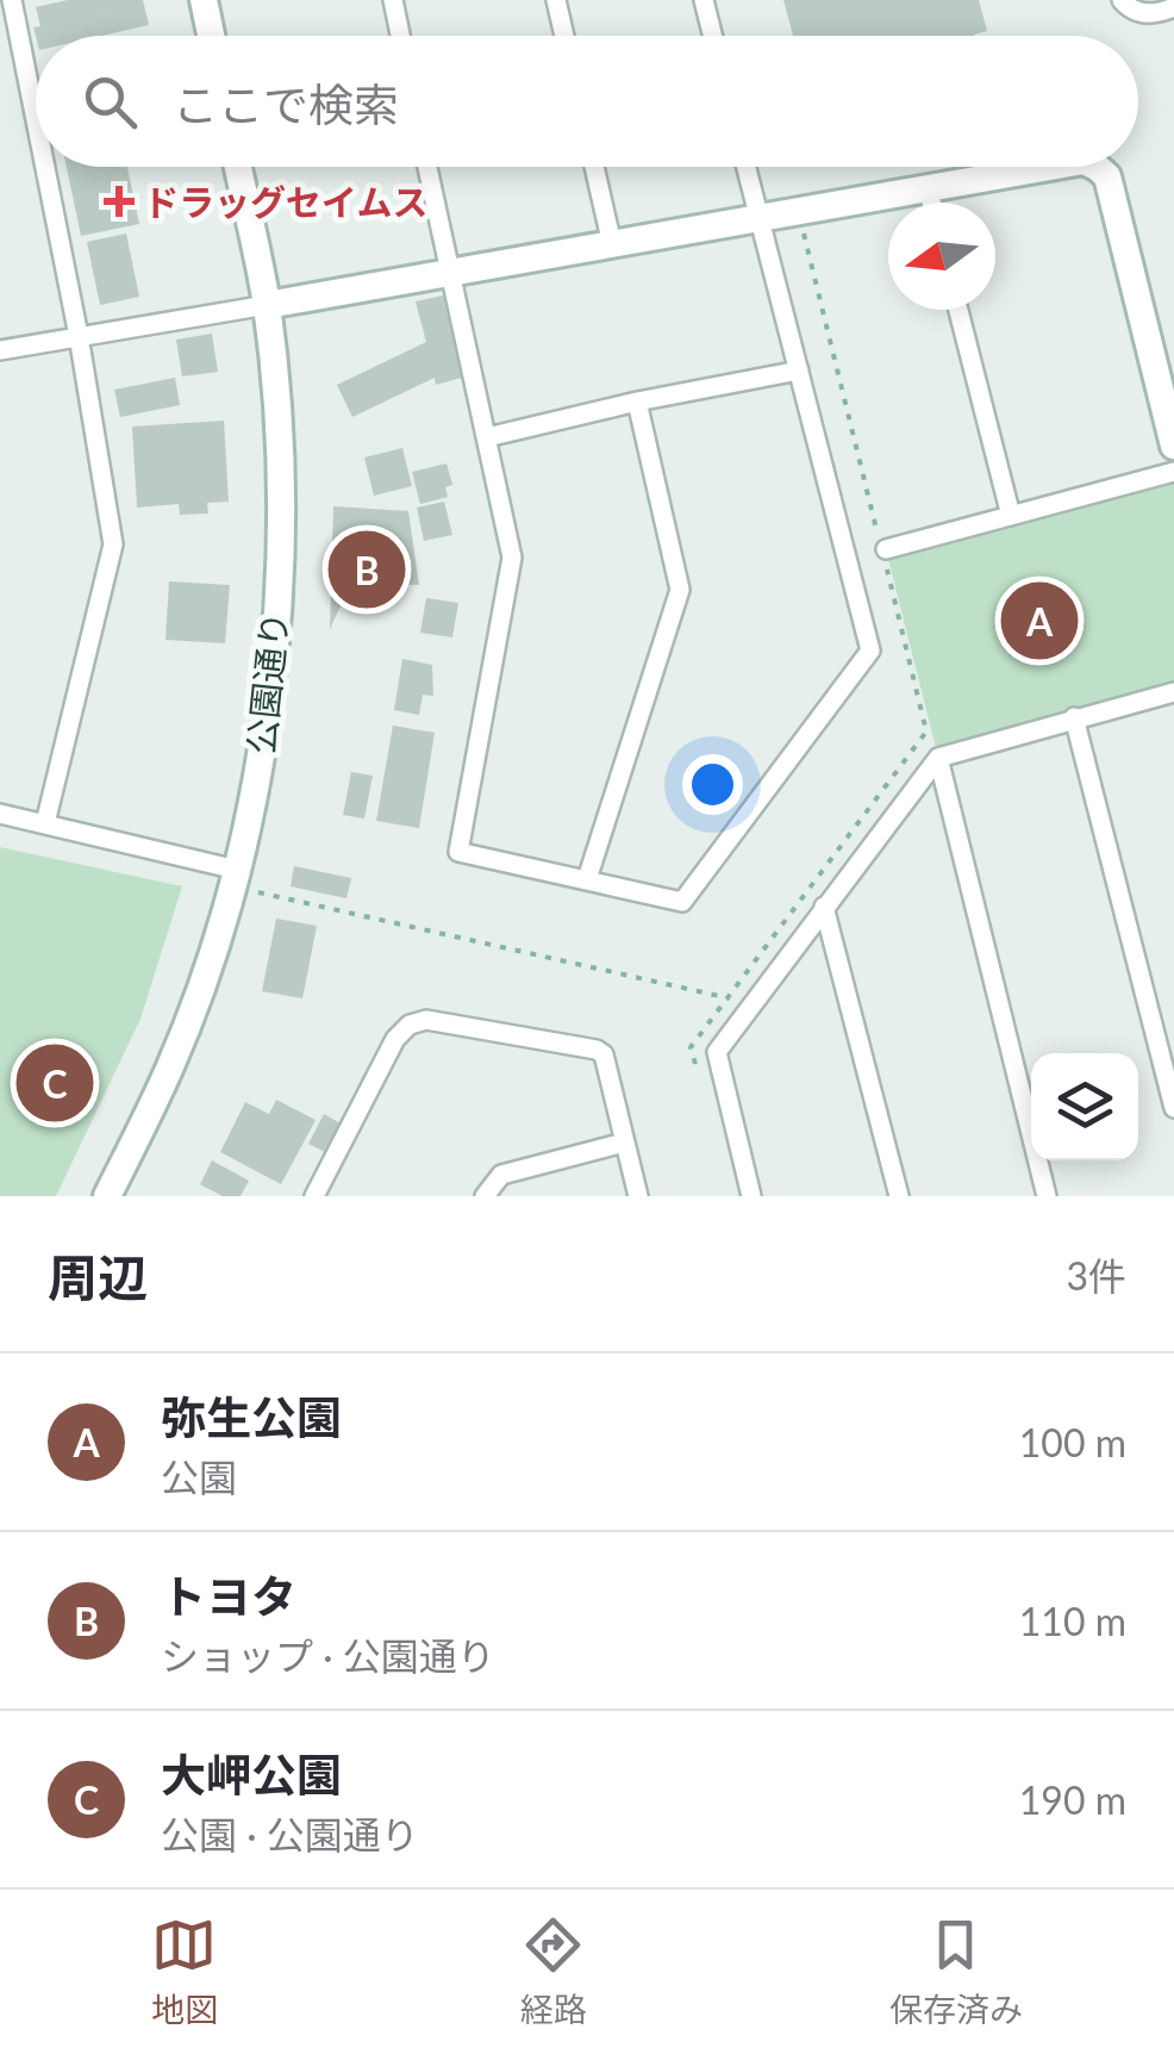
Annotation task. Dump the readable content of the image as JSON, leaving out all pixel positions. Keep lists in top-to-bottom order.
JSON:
{
  "streets": {
    "street": ["公園通り"]
  },
  "places": {
    "health": ["ドラッグセイムス"]
  },
  "north": "left",
  "page": {
    "search": "ここで検索",
    "pins": ["B", "A", "C"],
    "heading": ["周辺", "3件"],
    "list": [
      {
        "mark": "A",
        "name": "弥生公園",
        "note": "公園",
        "value": "100 m"
      },
      {
        "mark": "B",
        "name": "トヨタ",
        "note": "ショップ · 公園通り",
        "value": "110 m"
      },
      {
        "mark": "C",
        "name": "大岬公園",
        "note": "公園 · 公園通り",
        "value": "190 m"
      }
    ],
    "nav": ["地図", "経路", "保存済み"]
  }
}
